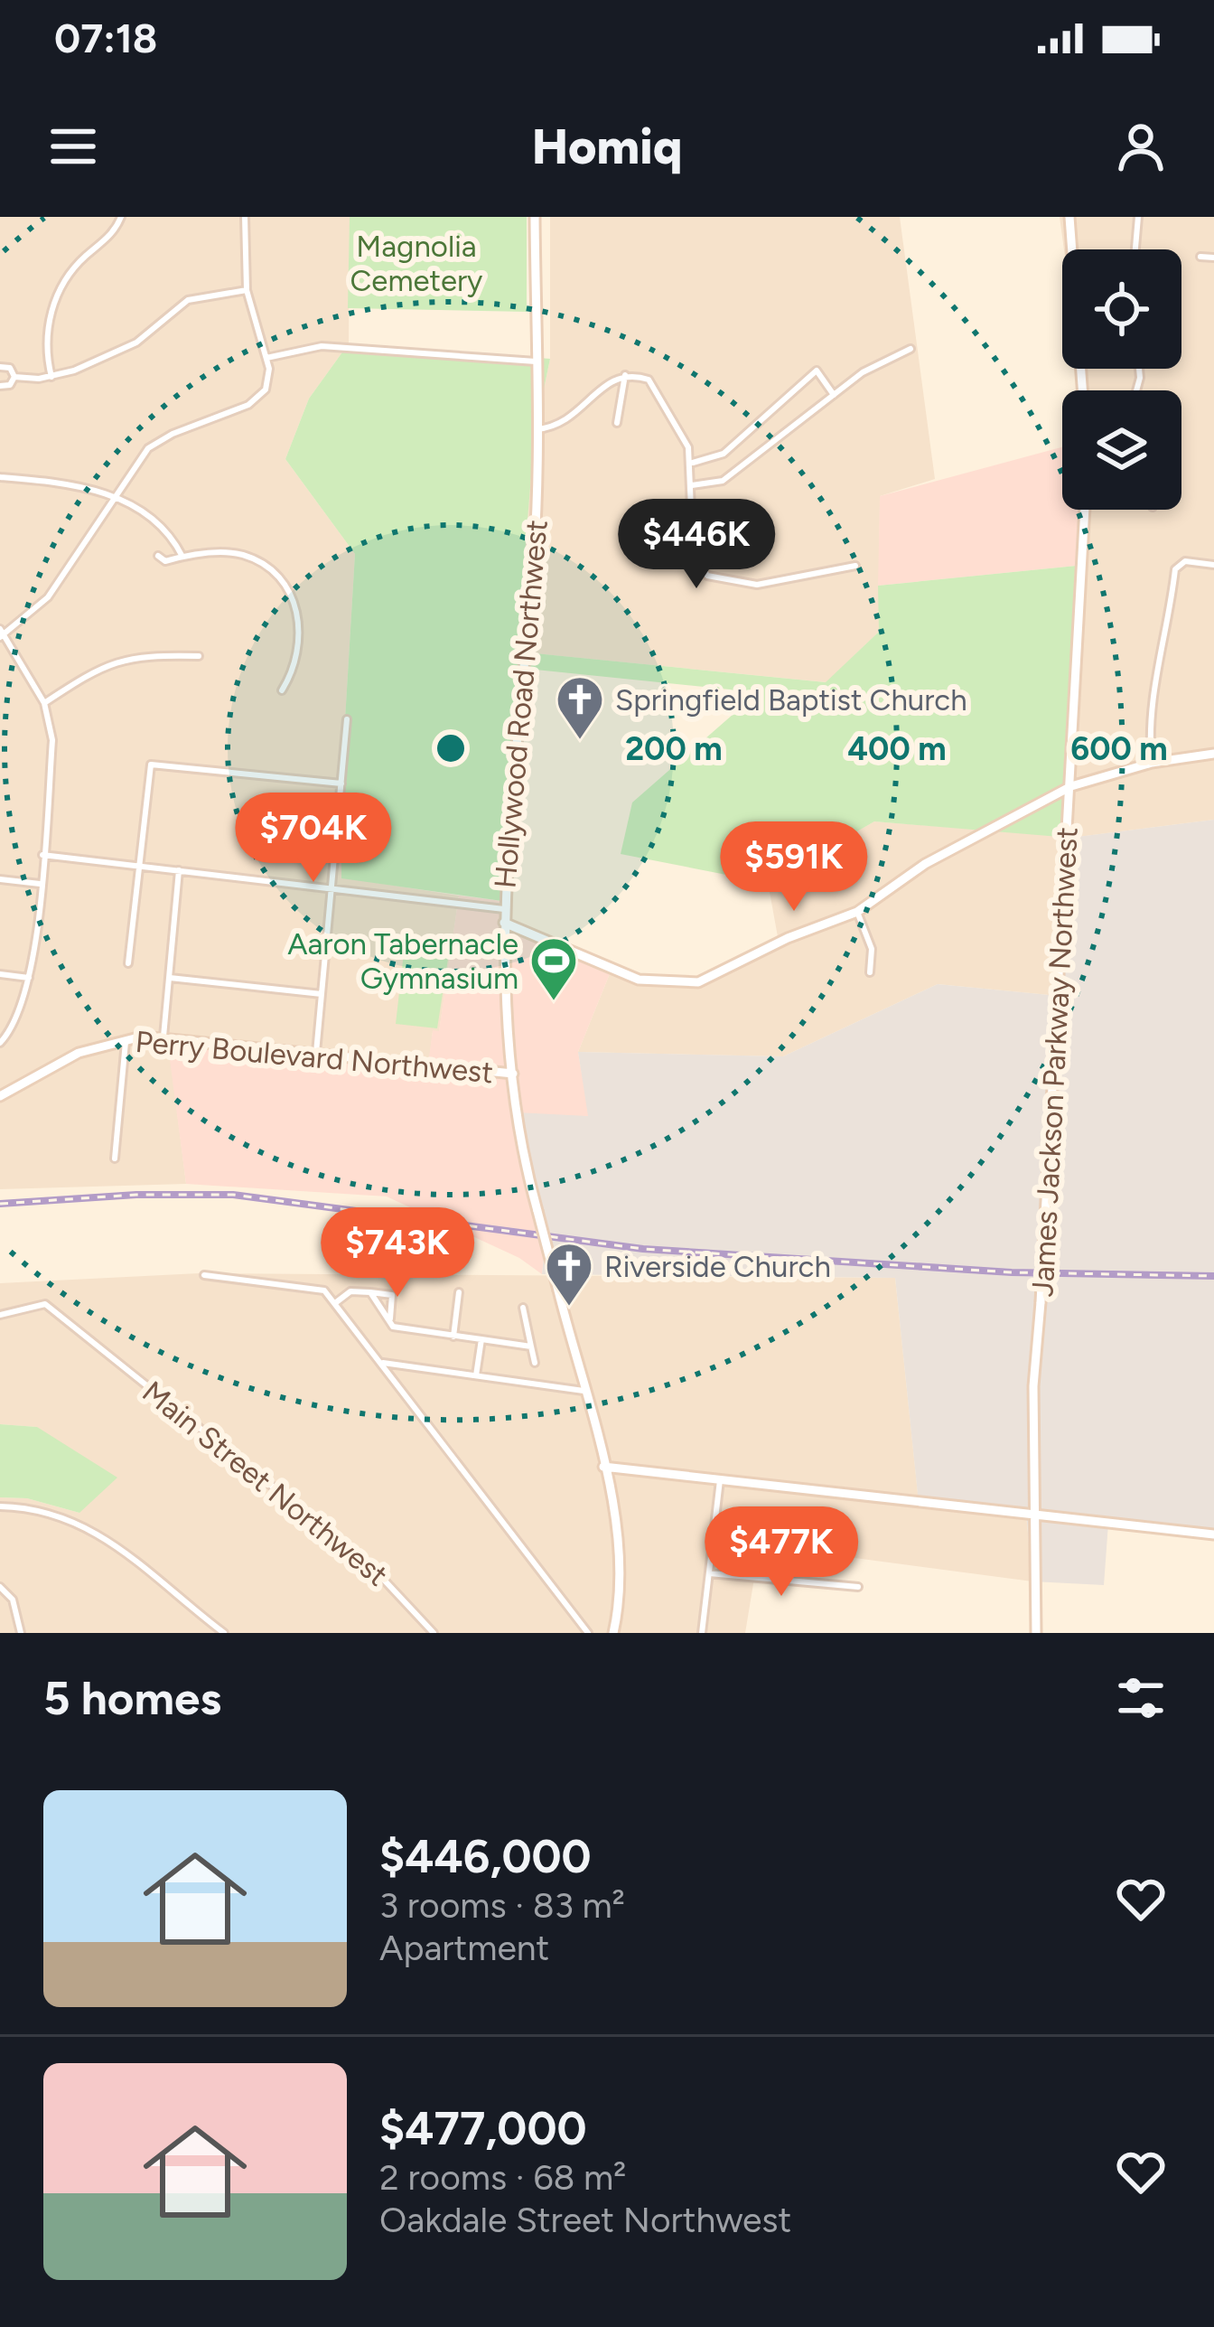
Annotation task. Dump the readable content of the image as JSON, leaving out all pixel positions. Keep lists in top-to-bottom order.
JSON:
{
  "streets": {
    "street": [
      "Hollywood Road Northwest",
      "Perry Boulevard Northwest",
      "James Jackson Parkway Northwest",
      "Main Street Northwest"
    ]
  },
  "crossings": [
    ["Hollywood Road Northwest", "Perry Boulevard Northwest"]
  ],
  "parks": ["Magnolia Cemetery"],
  "places": {
    "church": ["Springfield Baptist Church", "Riverside Church"],
    "sports": ["Aaron Tabernacle Gymnasium"]
  },
  "page": {
    "status": "07:18",
    "header": "Homiq",
    "price": [
      "$446K",
      "$704K",
      "$591K",
      "$743K",
      "$477K"
    ],
    "heading": "5 homes",
    "list": [
      {
        "name": "$446,000",
        "note": "3 rooms · 83 m² · Apartment"
      },
      {
        "name": "$477,000",
        "note": "2 rooms · 68 m² · Oakdale Street Northwest"
      }
    ]
  },
  "rings": ["200 m", "400 m", "600 m"]
}
